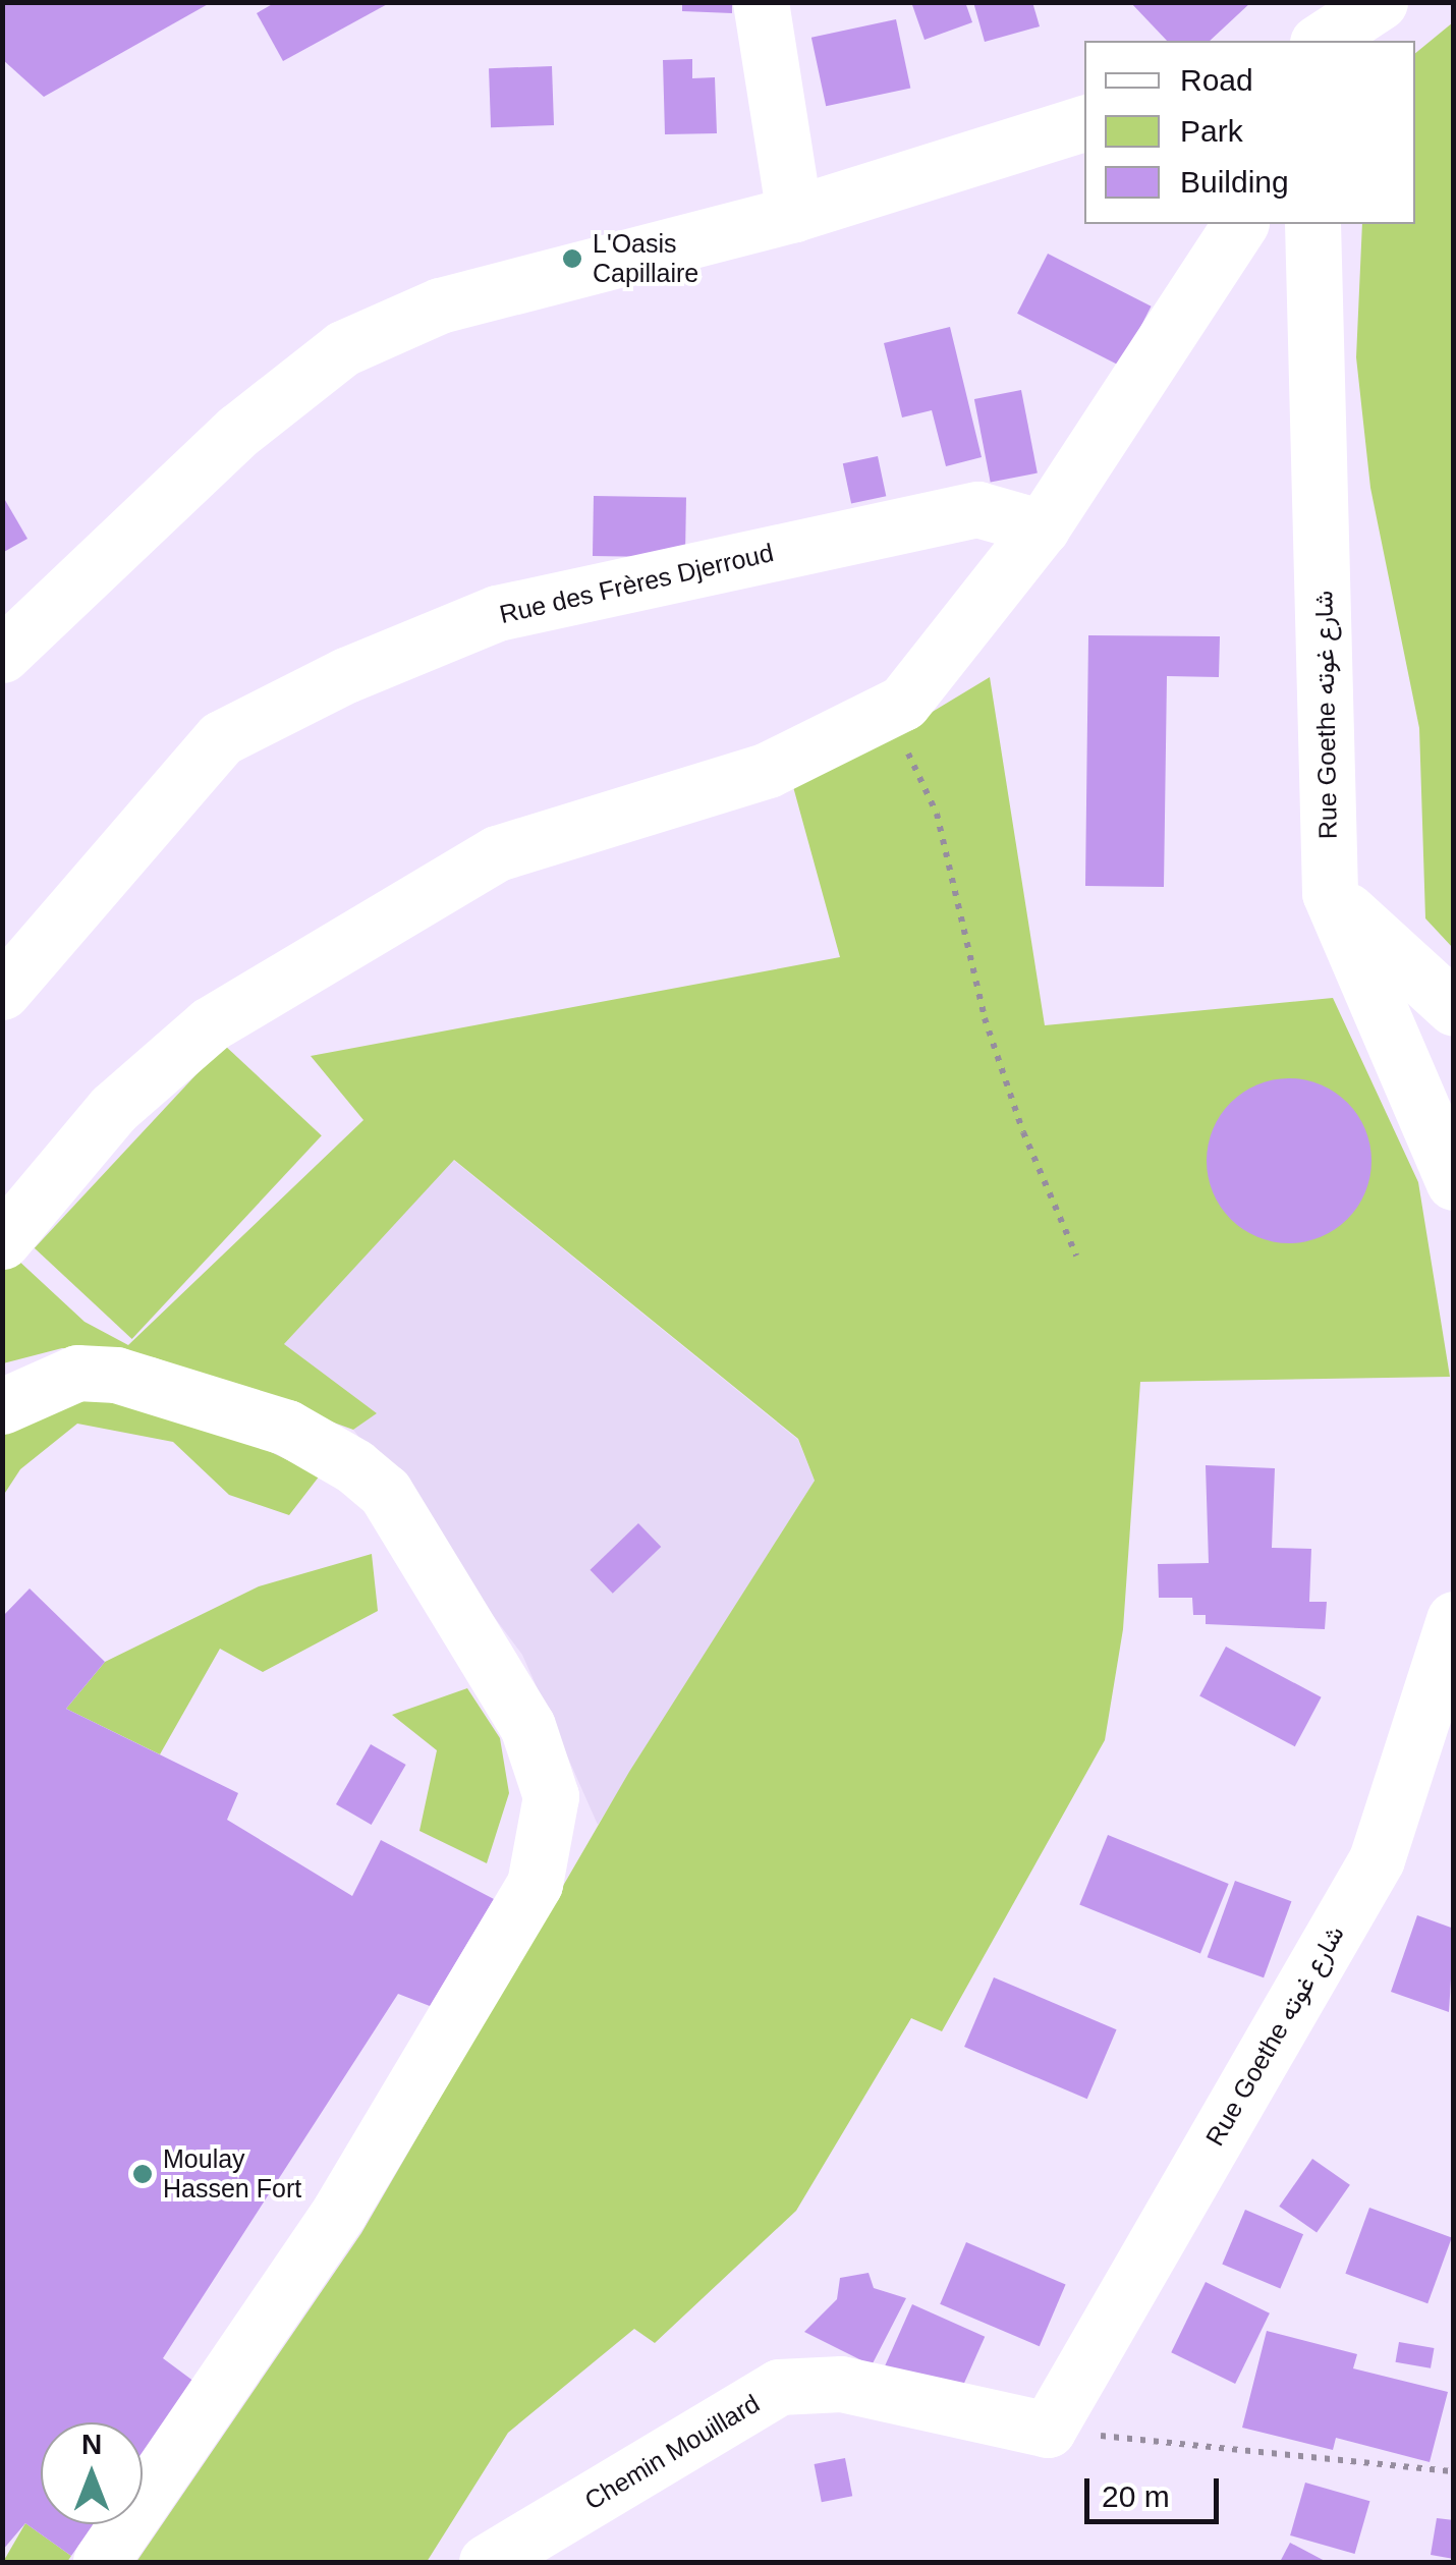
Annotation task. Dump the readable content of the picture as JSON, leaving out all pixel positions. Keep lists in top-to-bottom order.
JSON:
{
  "streets": {
    "street": ["Rue des Frères Djerroud", "Rue Goethe شارع غوته", "Chemin Mouillard"]
  },
  "crossings": [
    ["Rue Goethe شارع غوته", "Chemin Mouillard"]
  ],
  "places": ["L'Oasis Capillaire", "Moulay Hassen Fort"],
  "legend": ["Road", "Park", "Building"],
  "scale_bar": "20 m",
  "north": "top"
}
